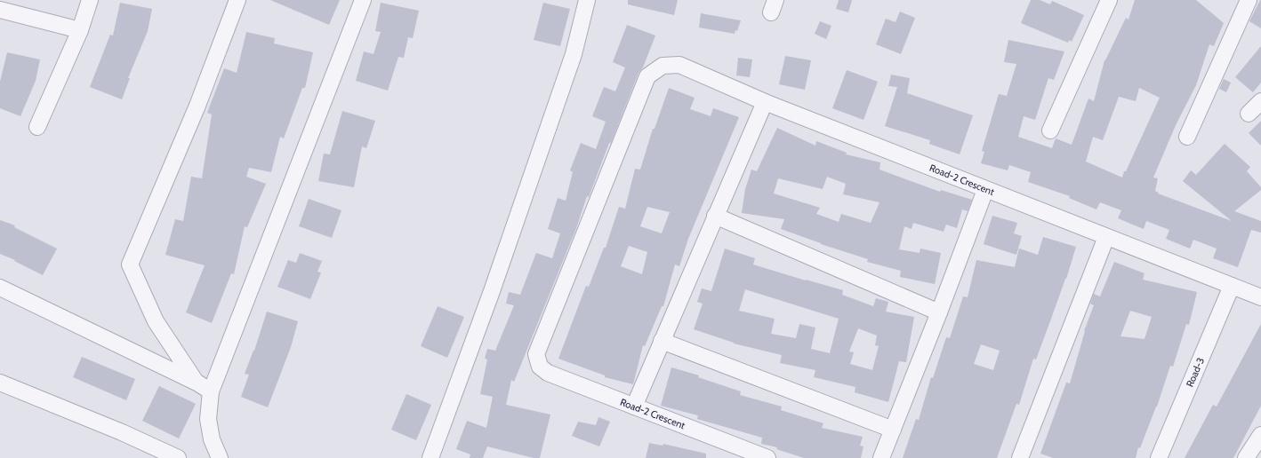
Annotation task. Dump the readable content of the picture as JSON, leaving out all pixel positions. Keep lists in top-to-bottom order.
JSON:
{
  "streets": {
    "street": ["Road-2 Crescent", "Road-3"]
  },
  "crossings": [
    ["Road-2 Crescent", "Road-3"]
  ]
}
